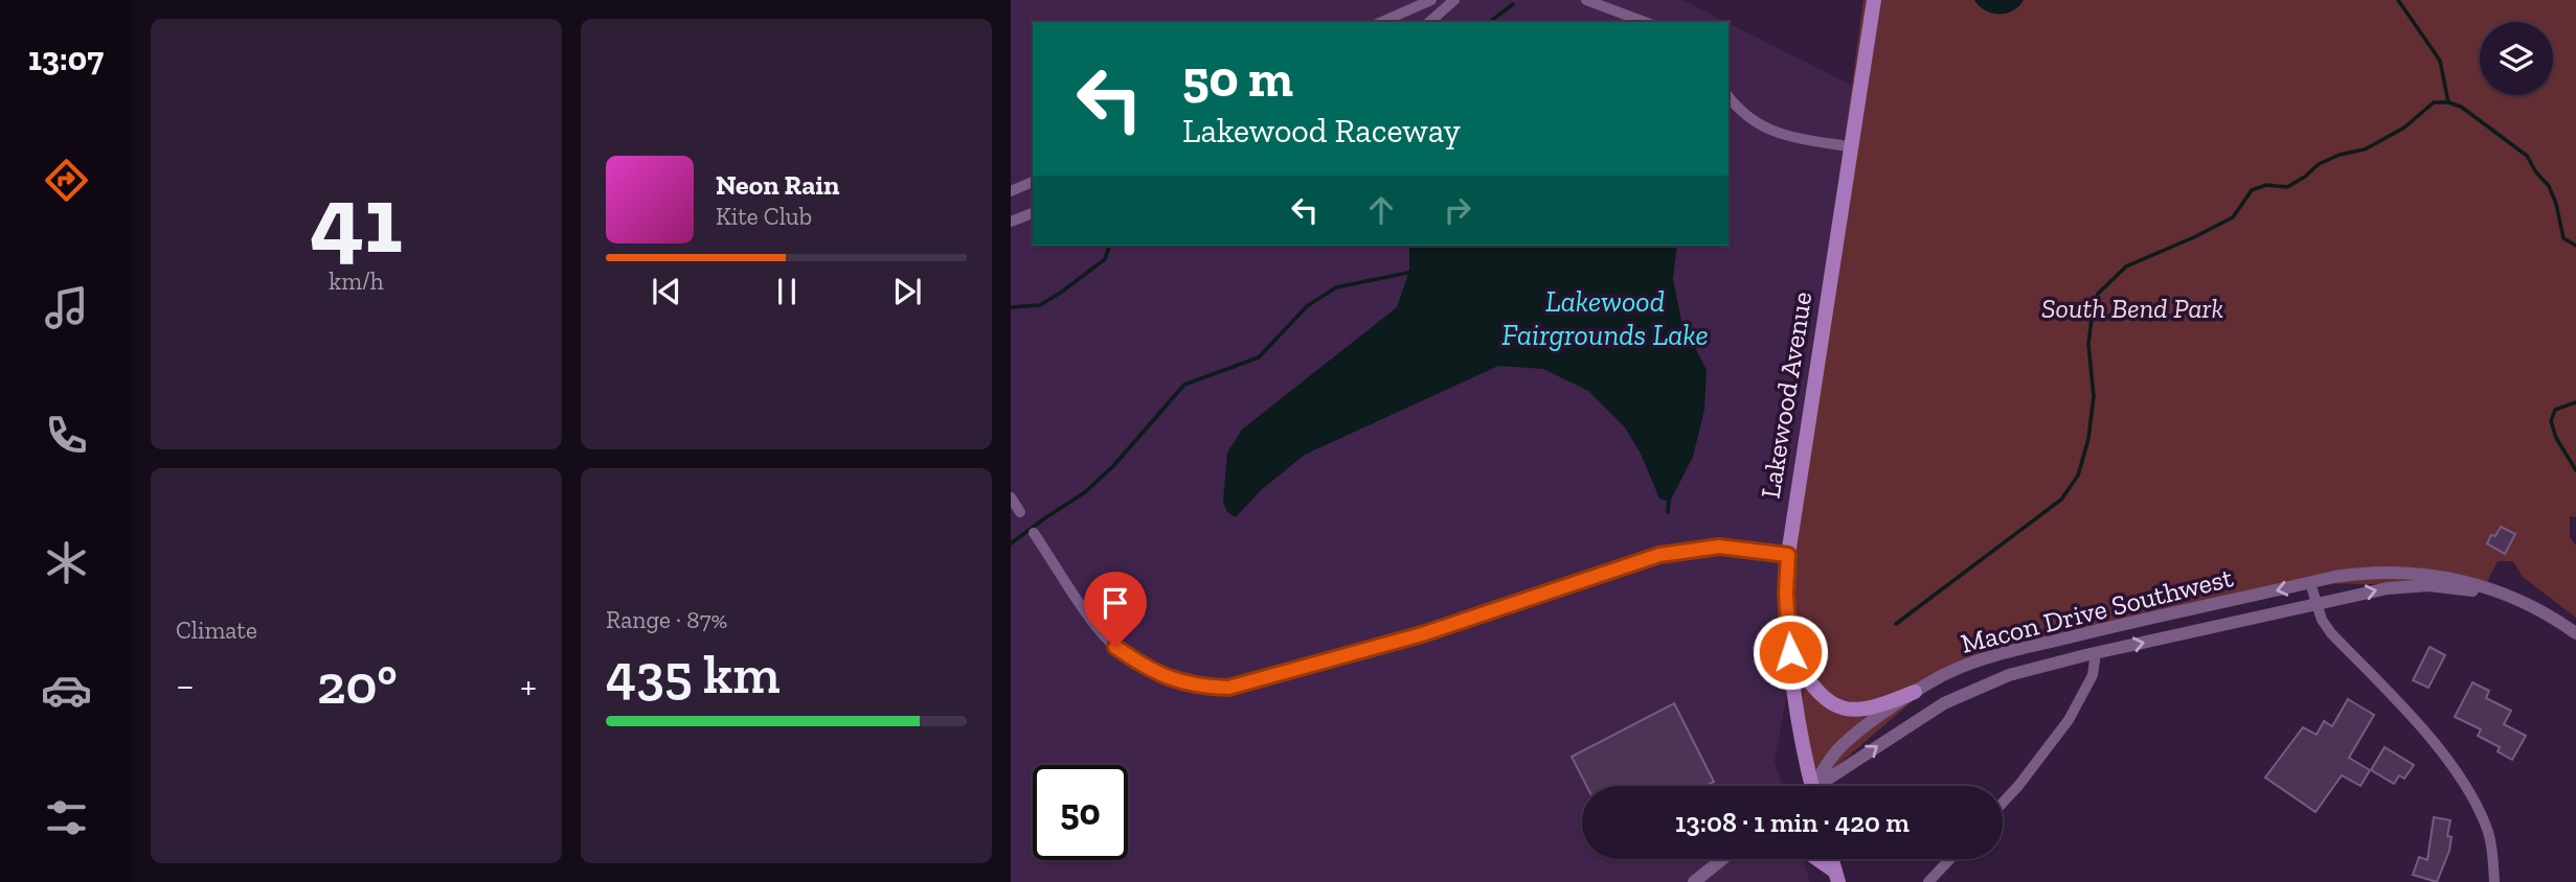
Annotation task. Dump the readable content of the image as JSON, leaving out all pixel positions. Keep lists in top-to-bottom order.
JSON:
{
  "streets": {
    "main road": ["Lakewood Avenue"],
    "street": ["Macon Drive Southwest"]
  },
  "water": ["Lakewood Fairgrounds Lake"],
  "parks": ["South Bend Park"],
  "page": {
    "tabs": "13:07",
    "tile": [
      ["41", "km/h"],
      "Climate",
      ["Range · 87%", "435 km"]
    ],
    "turn": ["50 m", "Lakewood Raceway"],
    "song": ["Neon Rain", "Kite Club"],
    "heat": ["−", "20°", "+"],
    "limit": "50",
    "trip": "13:08 · 1 min · 420 m"
  }
}
